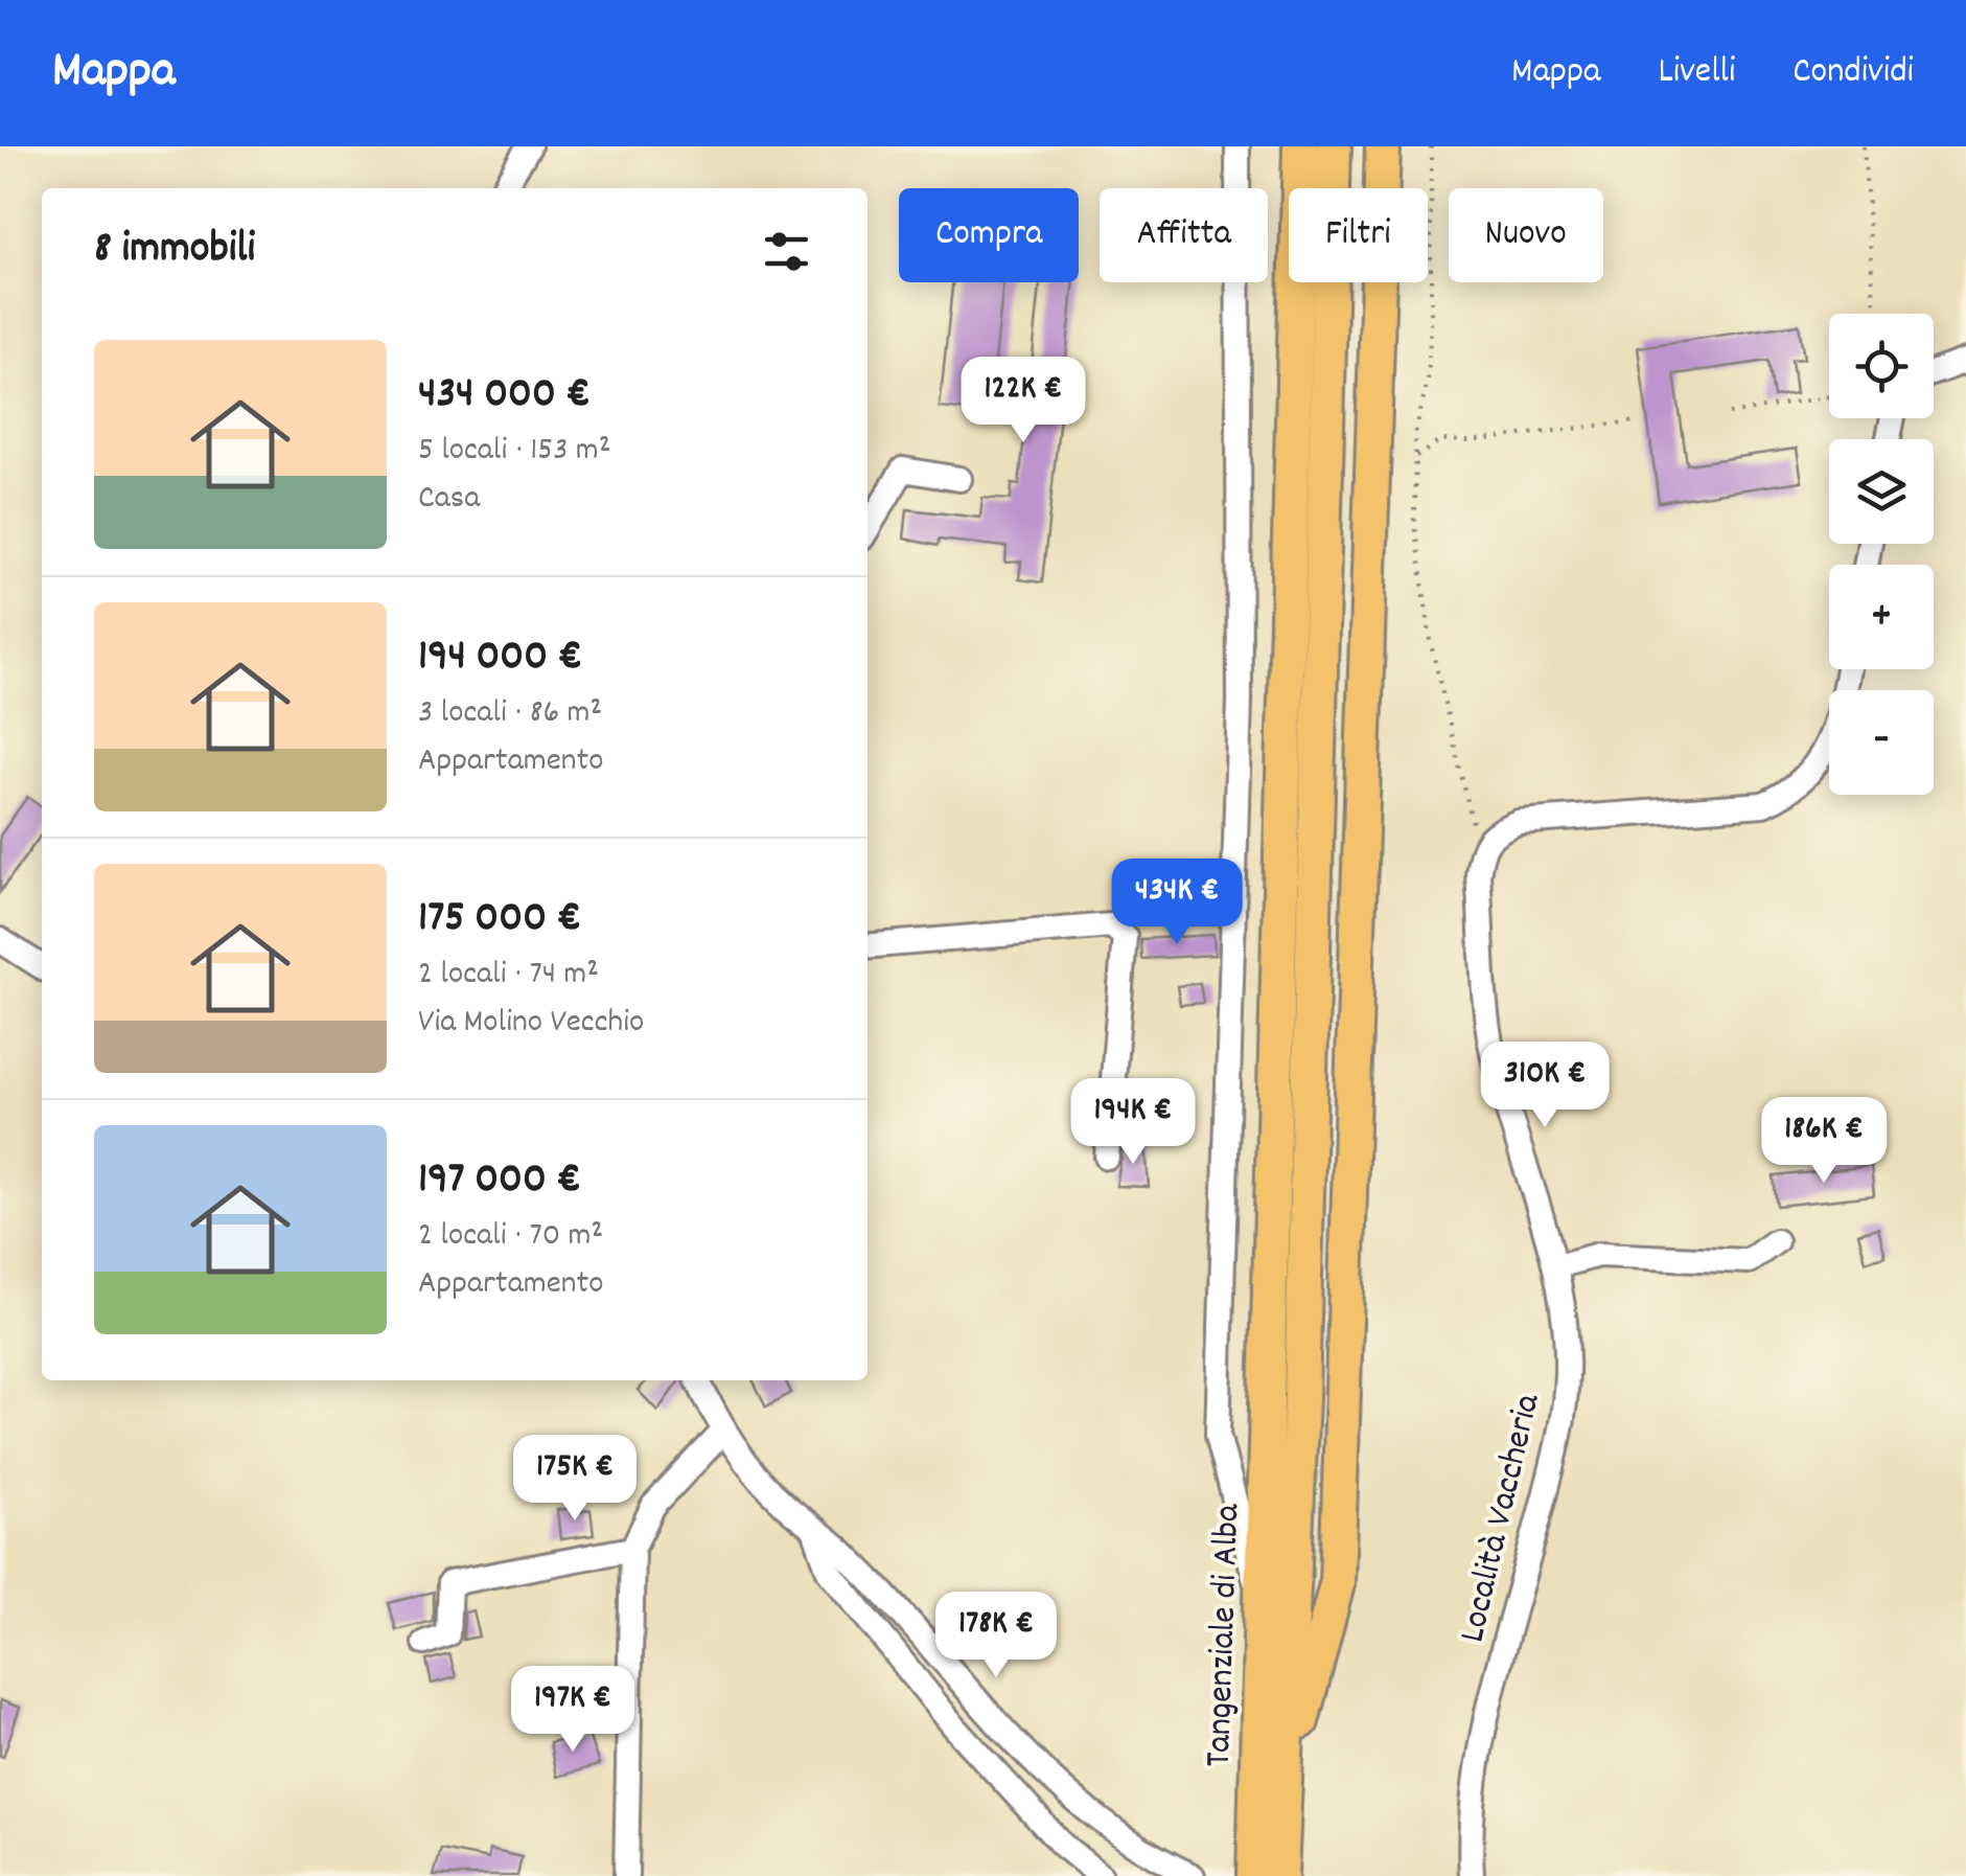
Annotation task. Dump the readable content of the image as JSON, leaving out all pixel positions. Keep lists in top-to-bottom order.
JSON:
{
  "streets": {
    "highway": ["Tangenziale di Alba"],
    "street": ["Località Vaccheria"]
  },
  "page": {
    "header": "Mappa",
    "nav": ["Mappa", "Livelli", "Condividi"],
    "chip": [
      "Compra",
      "Affitta",
      "Filtri",
      "Nuovo"
    ],
    "heading": "8 immobili",
    "map_buttons": ["+", "−"],
    "list": [
      {
        "name": "434 000 €",
        "note": "5 locali · 153 m² · Casa"
      },
      {
        "name": "194 000 €",
        "note": "3 locali · 86 m² · Appartamento"
      },
      {
        "name": "175 000 €",
        "note": "2 locali · 74 m² · Via Molino Vecchio"
      },
      {
        "name": "197 000 €",
        "note": "2 locali · 70 m² · Appartamento"
      }
    ],
    "price": [
      "122K €",
      "434K €",
      "310K €",
      "194K €",
      "186K €",
      "175K €",
      "178K €",
      "197K €"
    ]
  }
}
